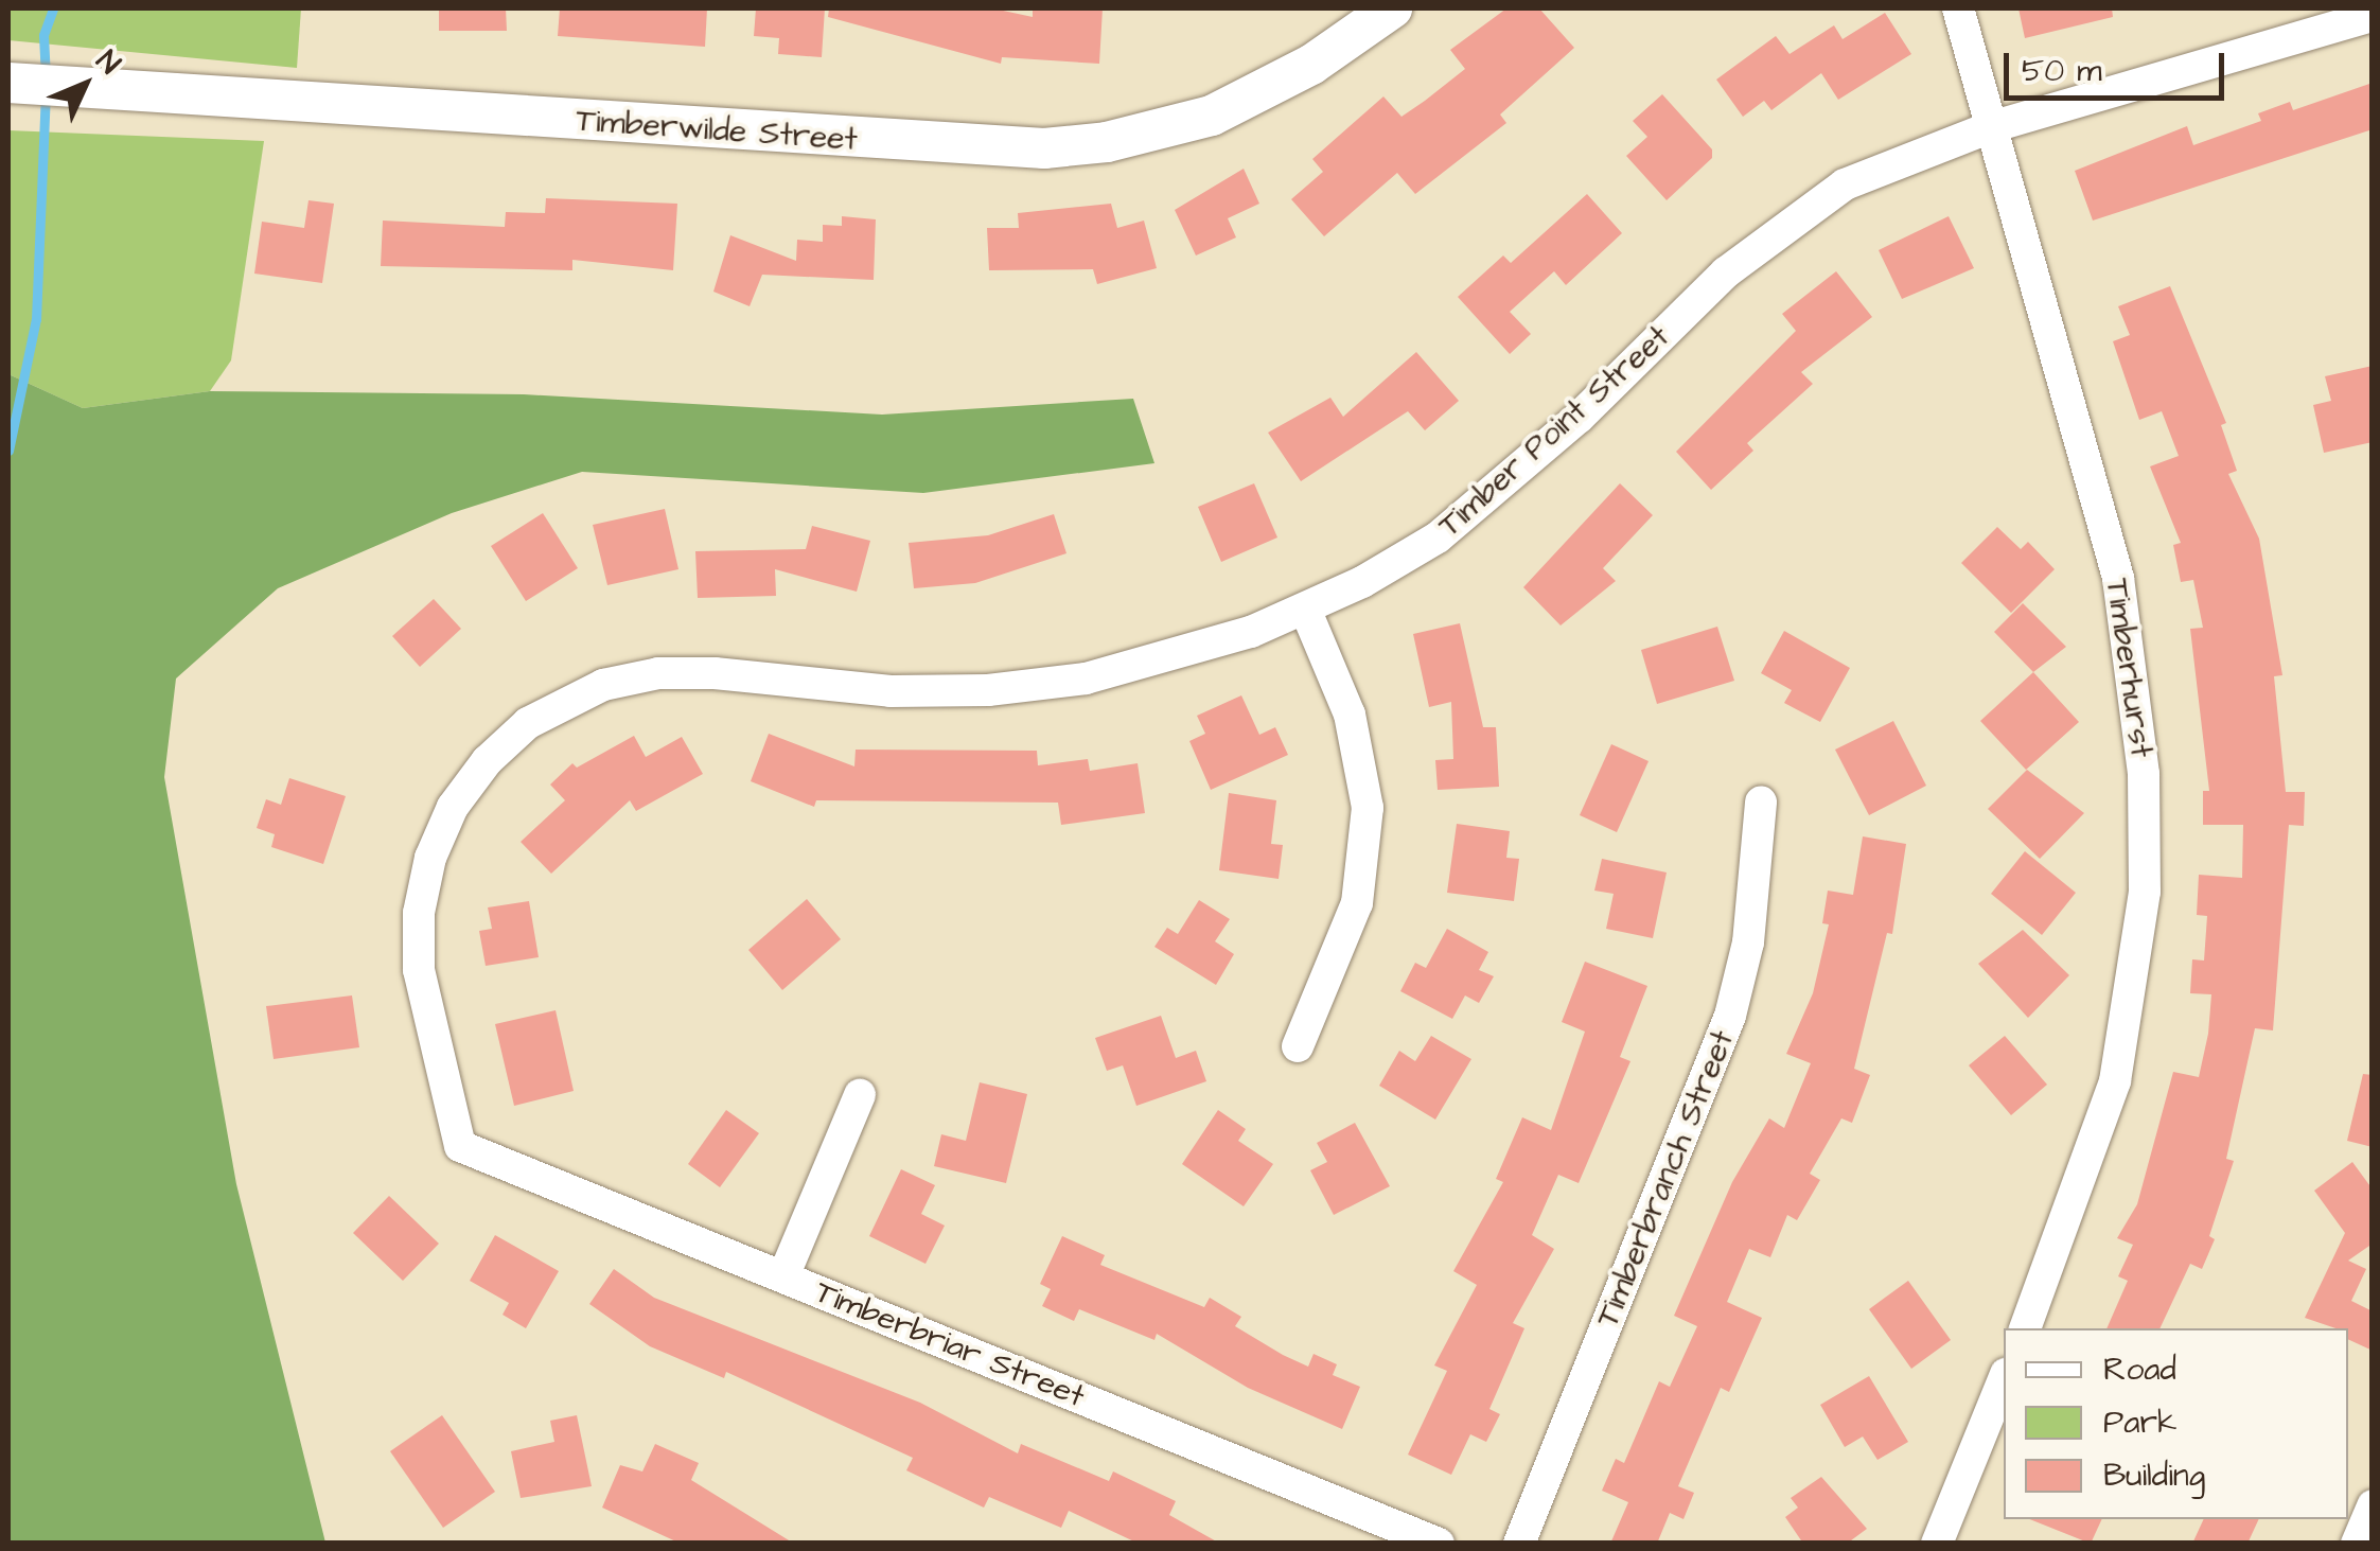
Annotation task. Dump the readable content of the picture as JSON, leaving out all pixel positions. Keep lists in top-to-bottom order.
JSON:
{
  "streets": {
    "street": [
      "Timberwilde Street",
      "Timber Point Street",
      "Timberhurst",
      "Timberbranch Street",
      "Timberbriar Street"
    ]
  },
  "crossings": [
    ["Timber Point Street", "Timberhurst"],
    ["Timber Point Street", "Timberbriar Street"]
  ],
  "legend": ["Road", "Park", "Building"],
  "scale_bar": "50 m",
  "north": "top right"
}
